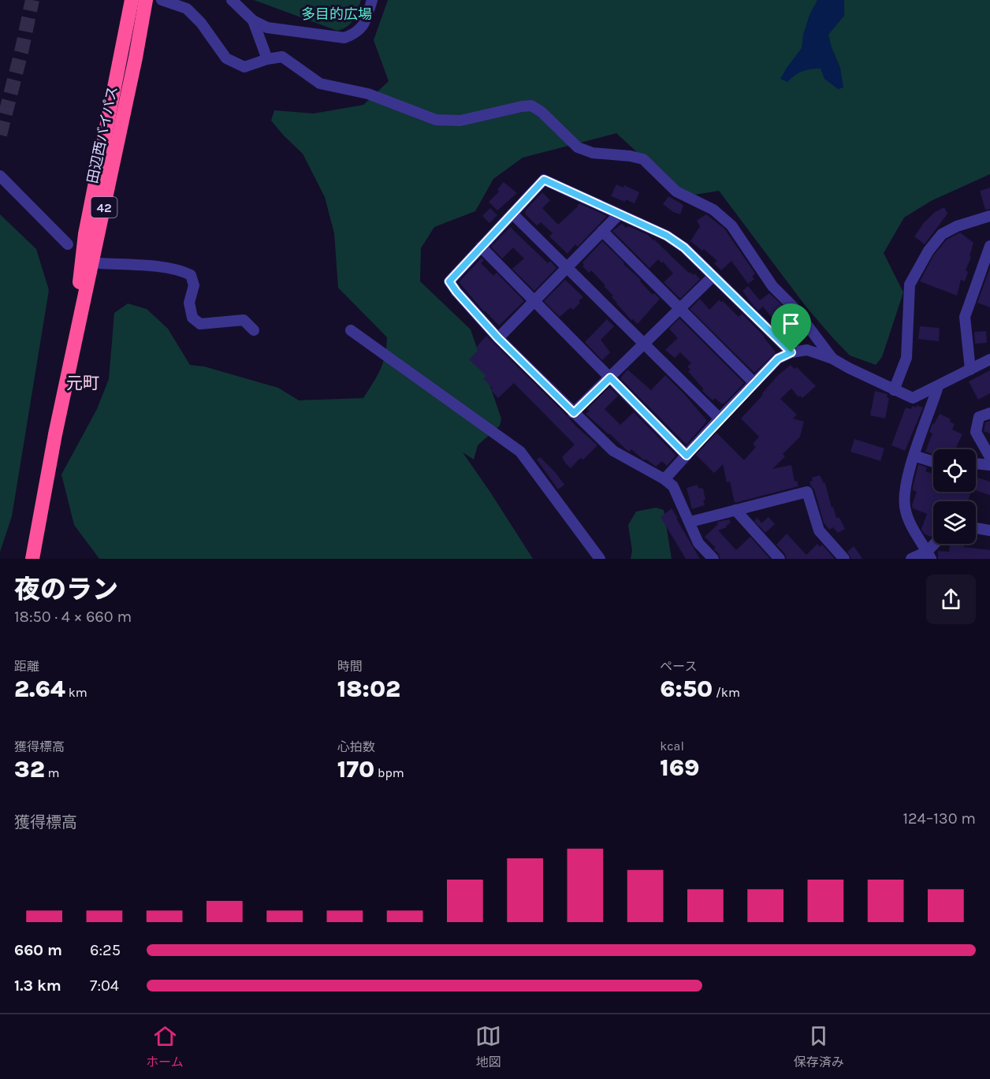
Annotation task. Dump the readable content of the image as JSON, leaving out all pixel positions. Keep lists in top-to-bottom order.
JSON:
{
  "streets": {
    "highway": ["田辺西バイパス", "42"]
  },
  "districts": ["元町"],
  "parks": ["多目的広場"],
  "page": {
    "heading": ["夜のラン", "18:50 · 4 × 660 m"],
    "stats": [
      ["距離", "2.64 km"],
      ["時間", "18:02"],
      ["ペース", "6:50 /km"],
      ["獲得標高", "32 m"],
      ["心拍数", "170 bpm"],
      ["kcal", "169"]
    ],
    "chart": ["獲得標高", "124–130 m"],
    "list": [
      {
        "name": "660 m",
        "note": "6:25"
      },
      {
        "name": "1.3 km",
        "note": "7:04"
      }
    ],
    "tabs": ["ホーム", "地図", "保存済み"]
  }
}
